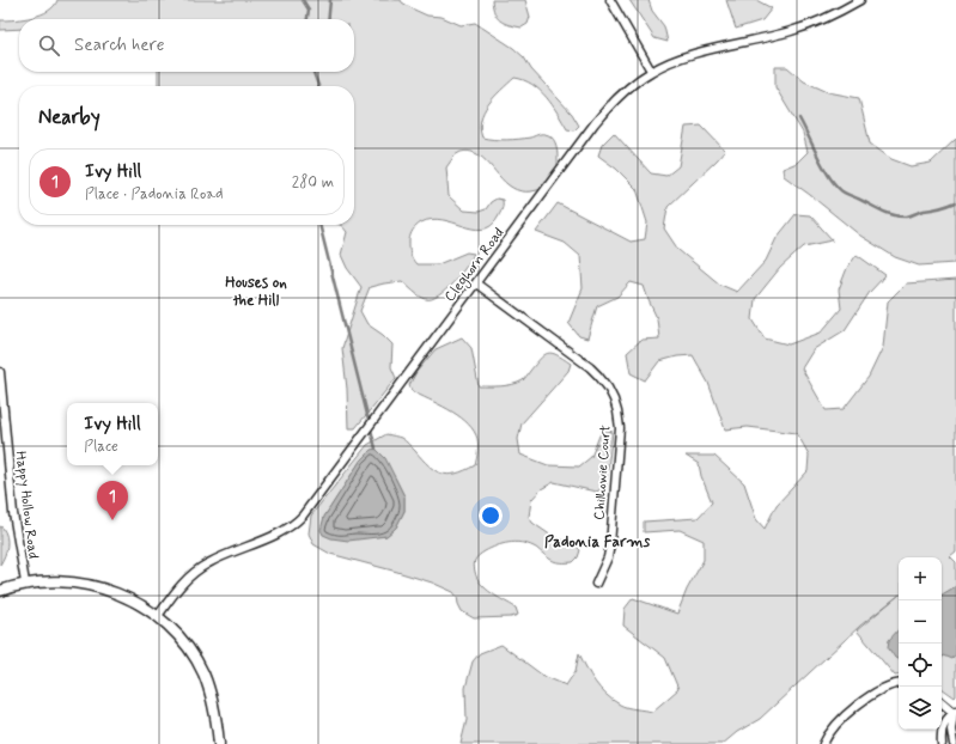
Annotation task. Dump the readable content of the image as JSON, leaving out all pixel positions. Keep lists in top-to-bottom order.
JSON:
{
  "streets": {
    "street": ["Cleghorn Road", "Chilhowie Court", "Happy Hollow Road"]
  },
  "crossings": [
    ["Cleghorn Road", "Chilhowie Court"]
  ],
  "districts": ["Houses on the Hill", "Padonia Farms"],
  "page": {
    "search": "Search here",
    "heading": "Nearby",
    "list": [
      {
        "mark": "1",
        "name": "Ivy Hill",
        "note": "Place · Padonia Road",
        "value": "280 m"
      }
    ],
    "popup": ["Ivy Hill", "Place"],
    "pins": "1",
    "map_buttons": ["+", "−"]
  }
}
